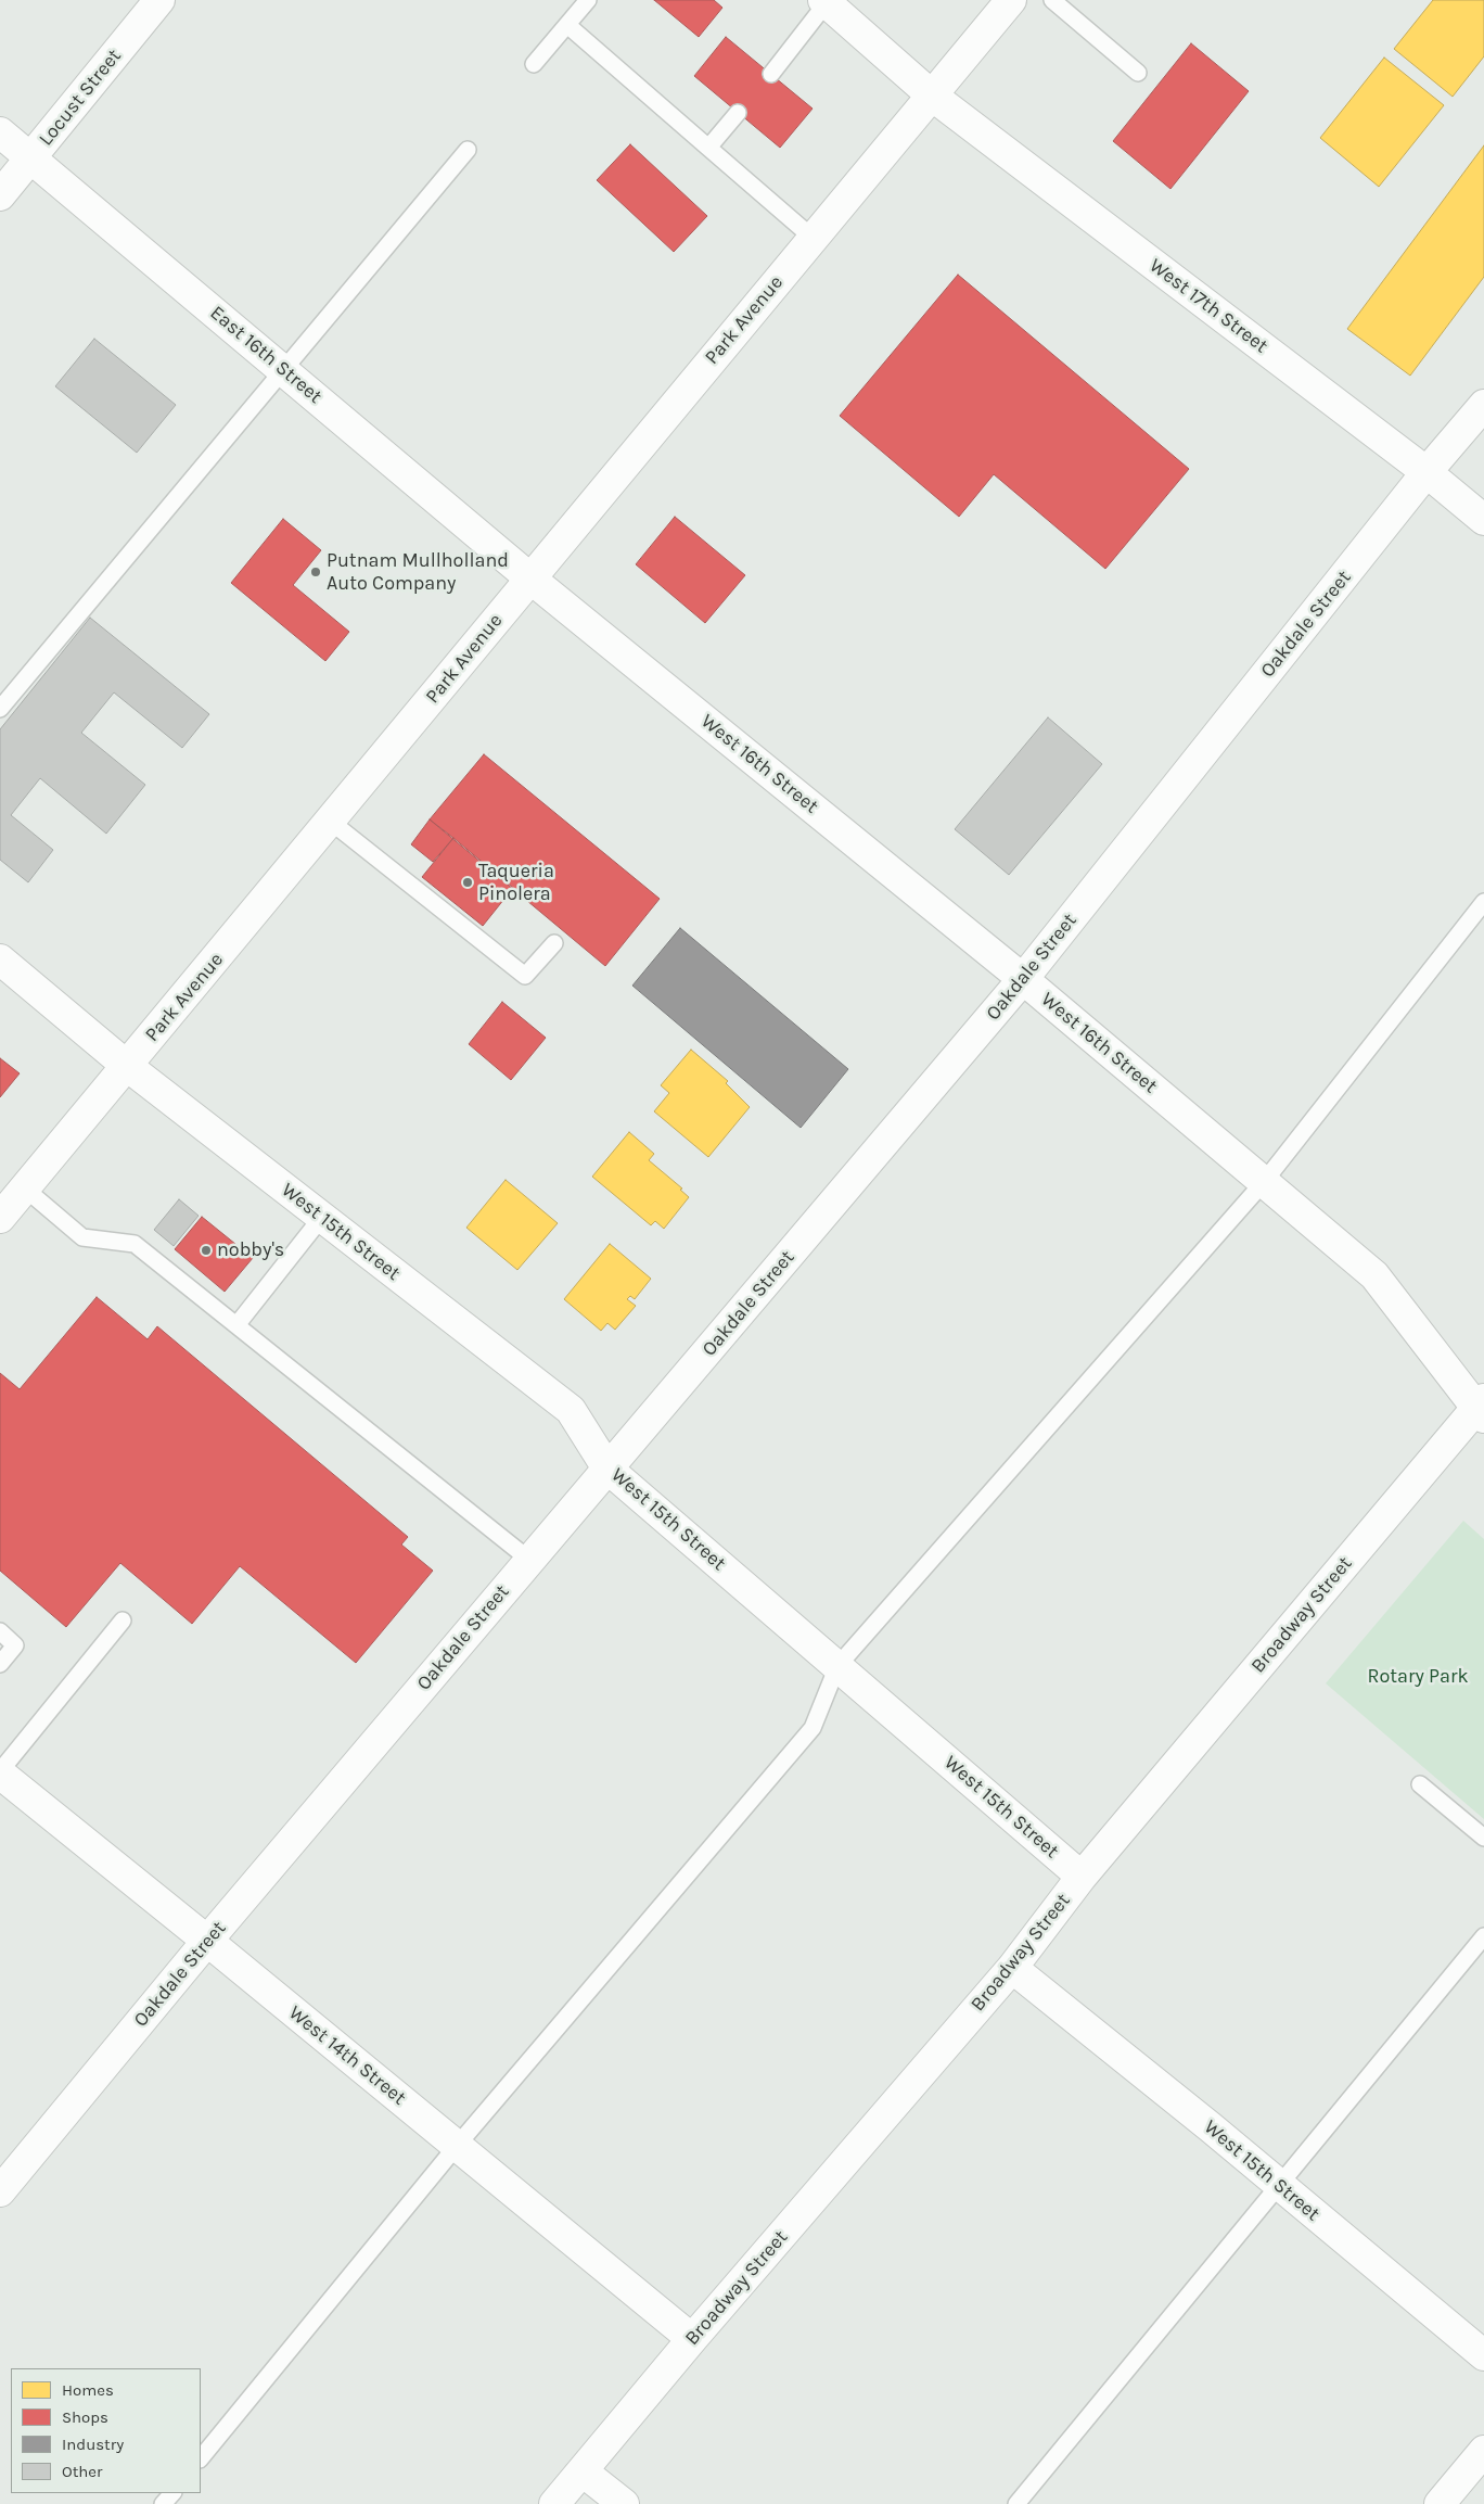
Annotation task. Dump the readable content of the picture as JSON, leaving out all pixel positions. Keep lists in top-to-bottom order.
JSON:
{
  "streets": {
    "street": [
      "Locust Street",
      "West 17th Street",
      "Park Avenue",
      "East 16th Street",
      "Oakdale Street",
      "West 16th Street",
      "West 15th Street",
      "Broadway Street",
      "West 14th Street"
    ]
  },
  "crossings": [
    ["Locust Street", "East 16th Street"],
    ["West 17th Street", "Park Avenue"],
    ["West 17th Street", "Oakdale Street"],
    ["Park Avenue", "East 16th Street"],
    ["Park Avenue", "West 16th Street"],
    ["Park Avenue", "West 15th Street"],
    ["East 16th Street", "West 16th Street"],
    ["Oakdale Street", "West 16th Street"],
    ["Oakdale Street", "West 15th Street"],
    ["Oakdale Street", "West 14th Street"],
    ["West 16th Street", "Broadway Street"],
    ["West 15th Street", "Broadway Street"],
    ["Broadway Street", "West 14th Street"]
  ],
  "parks": ["Rotary Park"],
  "places": ["Putnam Mullholland Auto Company", "Taqueria Pinolera", "nobby's"],
  "legend": [
    "Homes",
    "Shops",
    "Industry",
    "Other"
  ]
}
